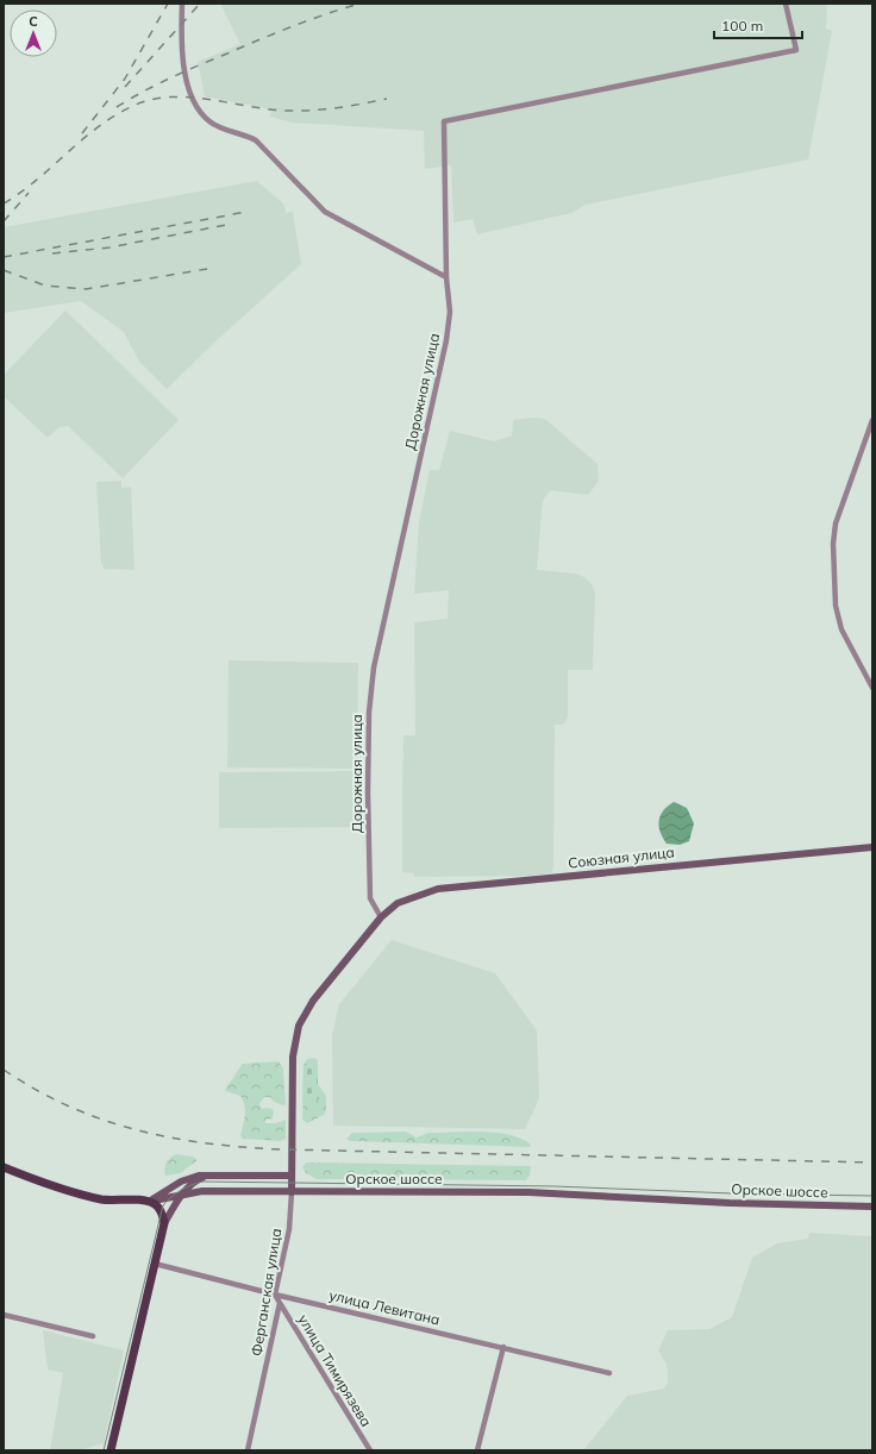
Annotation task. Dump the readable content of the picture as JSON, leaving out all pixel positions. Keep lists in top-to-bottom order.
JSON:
{
  "streets": {
    "main road": ["Союзная улица", "Орское шоссе"],
    "street": [
      "Дорожная улица",
      "Ферганская улица",
      "улица Левитана",
      "улица Тимирязева"
    ]
  },
  "crossings": [
    ["Дорожная улица", "Союзная улица"],
    ["Союзная улица", "Орское шоссе"],
    ["Союзная улица", "Ферганская улица"],
    ["Орское шоссе", "Ферганская улица"],
    ["Ферганская улица", "улица Левитана"],
    ["Ферганская улица", "улица Тимирязева"]
  ],
  "scale_bar": "100 m",
  "north": "top"
}
